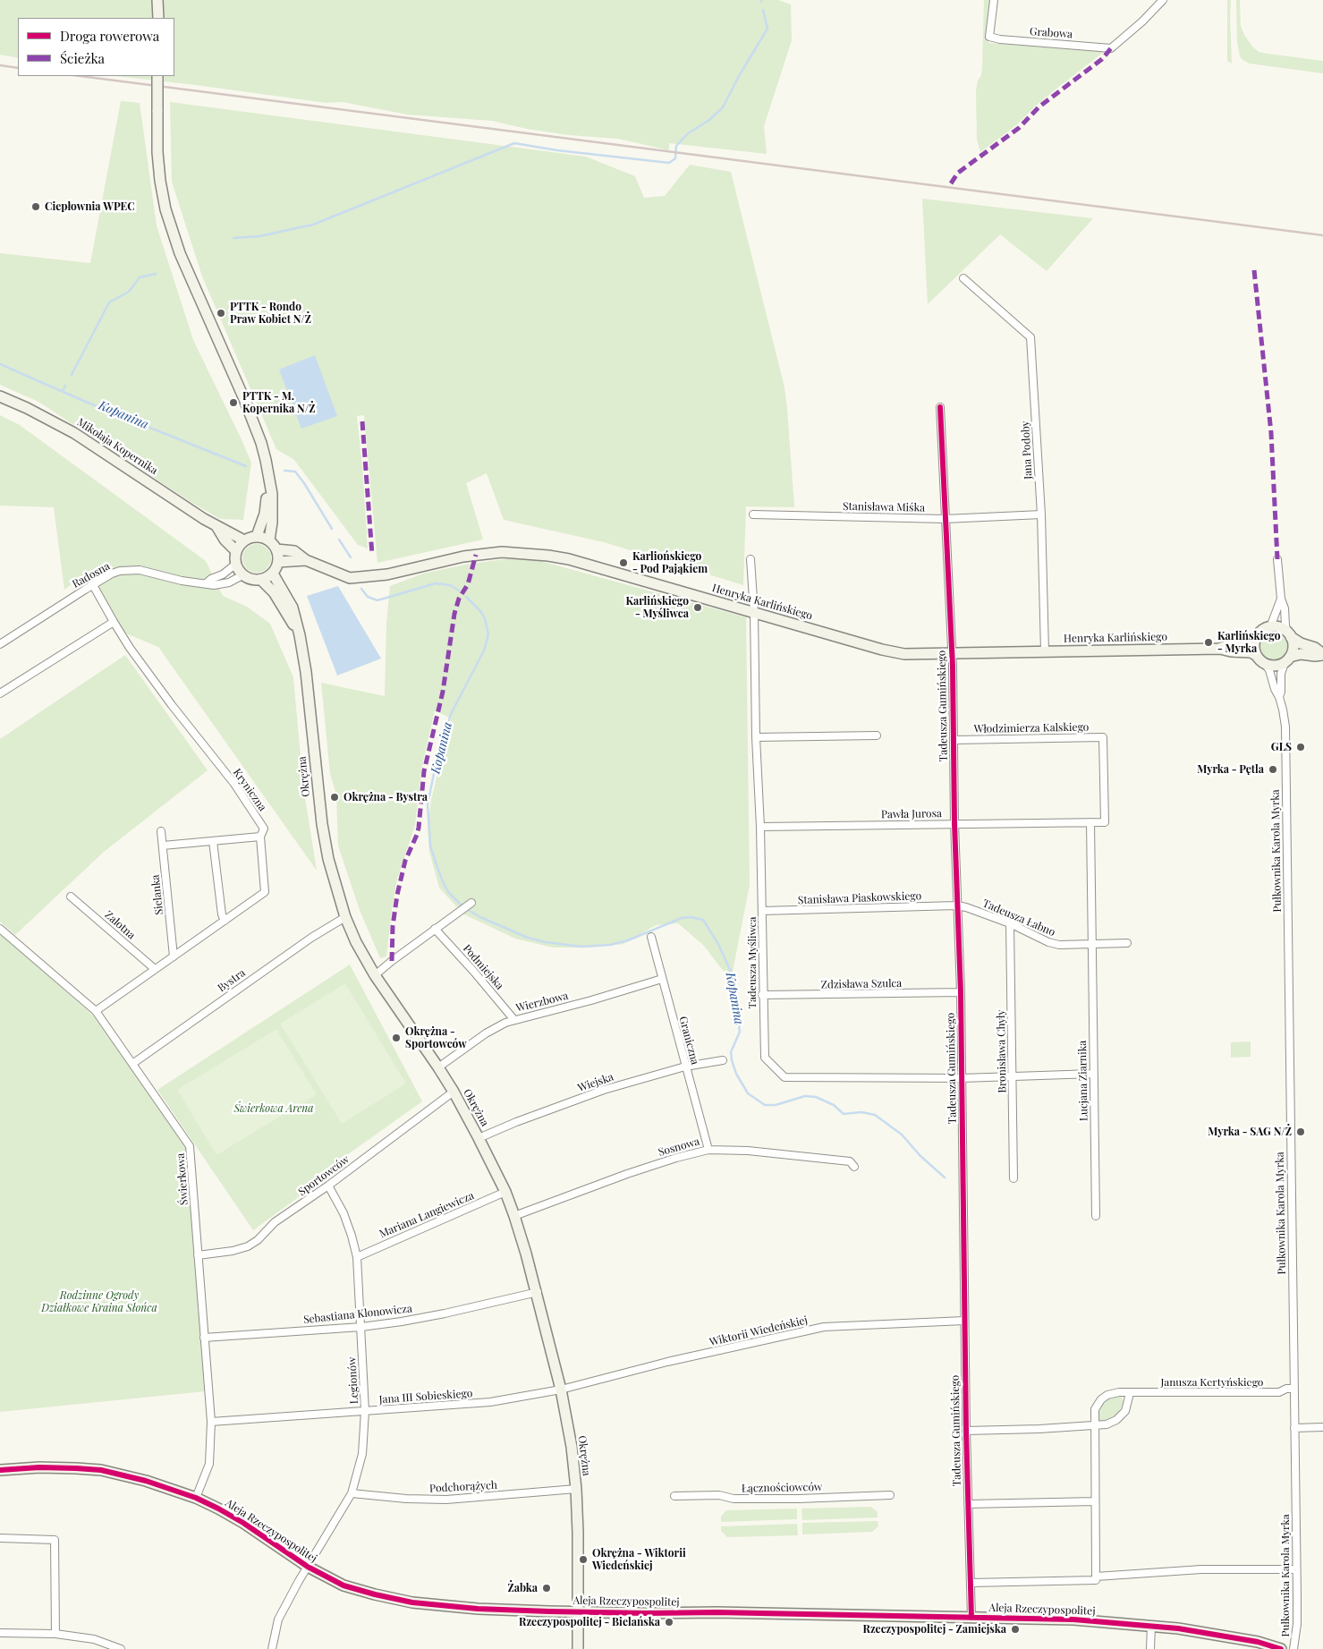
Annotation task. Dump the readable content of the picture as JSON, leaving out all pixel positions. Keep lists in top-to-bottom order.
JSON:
{
  "streets": {
    "street": [
      "Grabowa",
      "Mikołaja Kopernika",
      "Jana Podoby",
      "Stanisława Miśka",
      "Radosna",
      "Henryka Karlińskiego",
      "Tadeusza Gumińskiego",
      "Włodzimierza Kalskiego",
      "Okrężna",
      "Kryniczna",
      "Pawła Jurosa",
      "Pułkownika Karola Myrka",
      "Sielanka",
      "Stanisława Piaskowskiego",
      "Tadeusza Łabno",
      "Zalotna",
      "Tadeusza Myśliwca",
      "Podmiejska",
      "Bystra",
      "Zdzisława Szulca",
      "Wierzbowa",
      "Graniczna",
      "Bronisława Chyły",
      "Lucjana Ziarnika",
      "Wiejska",
      "Sosnowa",
      "Sportowców",
      "Świerkowa",
      "Mariana Langiewicza",
      "Sebastiana Klonowicza",
      "Wiktorii Wiedeńskiej",
      "Legionów",
      "Janusza Kertyńskiego",
      "Jana III Sobieskiego",
      "Podchorążych",
      "Łącznościowców",
      "Aleja Rzeczypospolitej"
    ]
  },
  "crossings": [
    ["Mikołaja Kopernika", "Radosna"],
    ["Mikołaja Kopernika", "Henryka Karlińskiego"],
    ["Mikołaja Kopernika", "Okrężna"],
    ["Jana Podoby", "Stanisława Miśka"],
    ["Jana Podoby", "Henryka Karlińskiego"],
    ["Stanisława Miśka", "Tadeusza Gumińskiego"],
    ["Radosna", "Henryka Karlińskiego"],
    ["Radosna", "Okrężna"],
    ["Radosna", "Kryniczna"],
    ["Henryka Karlińskiego", "Tadeusza Gumińskiego"],
    ["Henryka Karlińskiego", "Okrężna"],
    ["Henryka Karlińskiego", "Pułkownika Karola Myrka"],
    ["Henryka Karlińskiego", "Tadeusza Myśliwca"],
    ["Tadeusza Gumińskiego", "Włodzimierza Kalskiego"],
    ["Tadeusza Gumińskiego", "Pawła Jurosa"],
    ["Tadeusza Gumińskiego", "Stanisława Piaskowskiego"],
    ["Tadeusza Gumińskiego", "Tadeusza Łabno"],
    ["Tadeusza Gumińskiego", "Tadeusza Myśliwca"],
    ["Tadeusza Gumińskiego", "Zdzisława Szulca"],
    ["Tadeusza Gumińskiego", "Wiktorii Wiedeńskiej"],
    ["Tadeusza Gumińskiego", "Aleja Rzeczypospolitej"],
    ["Włodzimierza Kalskiego", "Pawła Jurosa"],
    ["Okrężna", "Bystra"],
    ["Okrężna", "Wierzbowa"],
    ["Okrężna", "Wiejska"],
    ["Okrężna", "Sosnowa"],
    ["Okrężna", "Sportowców"],
    ["Okrężna", "Mariana Langiewicza"],
    ["Okrężna", "Sebastiana Klonowicza"],
    ["Okrężna", "Wiktorii Wiedeńskiej"],
    ["Okrężna", "Jana III Sobieskiego"],
    ["Okrężna", "Podchorążych"],
    ["Okrężna", "Aleja Rzeczypospolitej"],
    ["Kryniczna", "Sielanka"],
    ["Kryniczna", "Zalotna"],
    ["Kryniczna", "Świerkowa"],
    ["Pawła Jurosa", "Tadeusza Myśliwca"],
    ["Pułkownika Karola Myrka", "Janusza Kertyńskiego"],
    ["Stanisława Piaskowskiego", "Tadeusza Łabno"],
    ["Stanisława Piaskowskiego", "Tadeusza Myśliwca"],
    ["Tadeusza Łabno", "Bronisława Chyły"],
    ["Tadeusza Łabno", "Lucjana Ziarnika"],
    ["Tadeusza Myśliwca", "Zdzisława Szulca"],
    ["Tadeusza Myśliwca", "Bronisława Chyły"],
    ["Tadeusza Myśliwca", "Lucjana Ziarnika"],
    ["Podmiejska", "Wierzbowa"],
    ["Bystra", "Świerkowa"],
    ["Wierzbowa", "Graniczna"],
    ["Graniczna", "Wiejska"],
    ["Graniczna", "Sosnowa"],
    ["Sportowców", "Świerkowa"],
    ["Sportowców", "Legionów"],
    ["Świerkowa", "Sebastiana Klonowicza"],
    ["Świerkowa", "Jana III Sobieskiego"],
    ["Świerkowa", "Aleja Rzeczypospolitej"],
    ["Mariana Langiewicza", "Legionów"],
    ["Sebastiana Klonowicza", "Legionów"],
    ["Wiktorii Wiedeńskiej", "Jana III Sobieskiego"],
    ["Legionów", "Jana III Sobieskiego"],
    ["Legionów", "Podchorążych"],
    ["Legionów", "Aleja Rzeczypospolitej"]
  ],
  "water": ["Kopanina"],
  "parks": ["Świerkowa Arena", "Rodzinne Ogrody Działkowe Kraina Słońca"],
  "places": [
    "Ciepłownia WPEC",
    "PTTK - Rondo Praw Kobiet N/Ż",
    "PTTK - M. Kopernika N/Ż",
    "Karliońskiego - Pod Pająkiem",
    "Karlińskiego - Myśliwca",
    "Karlińskiego - Myrka",
    "GLS",
    "Myrka - Pętla",
    "Okrężna - Bystra",
    "Okrężna - Sportowców",
    "Myrka - SAG N/Ż",
    "Okrężna - Wiktorii Wiedeńskiej",
    "Żabka",
    "Rzeczypospolitej - Bielańska",
    "Rzeczypospolitej - Zamiejska"
  ],
  "legend": ["Droga rowerowa", "Ścieżka"]
}
